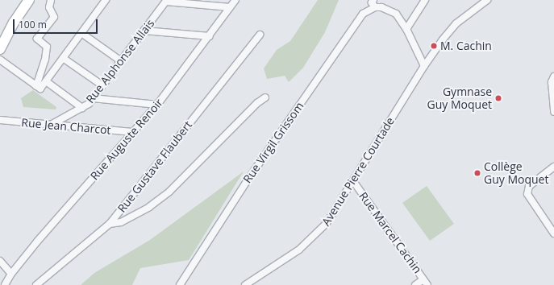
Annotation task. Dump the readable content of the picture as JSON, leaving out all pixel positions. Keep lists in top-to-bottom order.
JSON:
{
  "streets": {
    "street": [
      "Rue Alphonse Allais",
      "Rue Jean Charcot",
      "Rue Auguste Renoir",
      "Rue Virgil Grissom",
      "Rue Gustave Flaubert",
      "Avenue Pierre Courtade",
      "Rue Marcel Cachin"
    ]
  },
  "crossings": [
    ["Rue Alphonse Allais", "Rue Jean Charcot"],
    ["Rue Jean Charcot", "Rue Auguste Renoir"],
    ["Avenue Pierre Courtade", "Rue Marcel Cachin"]
  ],
  "places": ["M. Cachin", "Gymnase Guy Moquet", "Collège Guy Moquet"],
  "scale_bar": "100 m"
}
